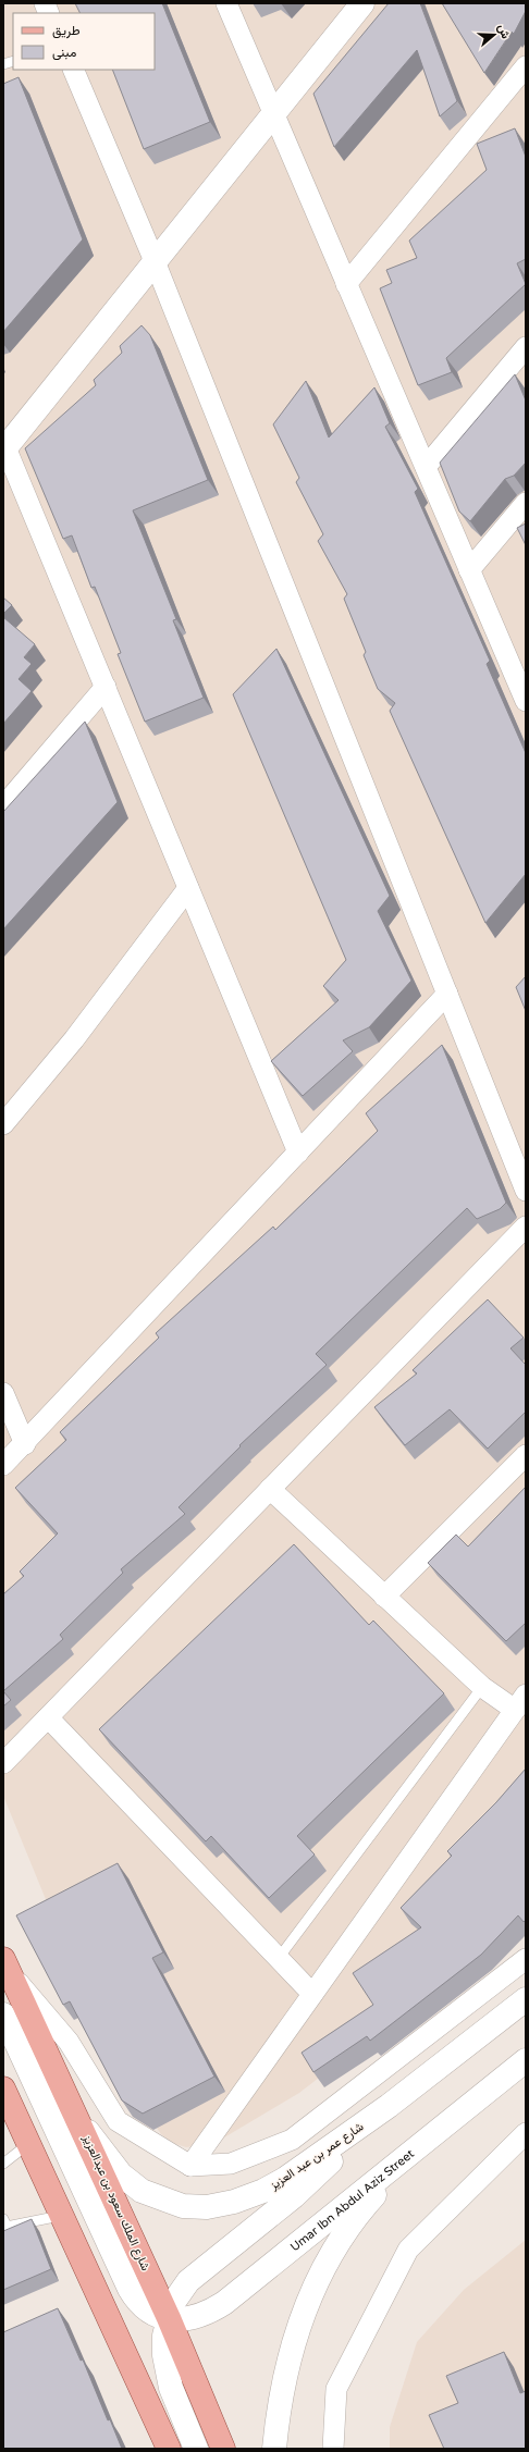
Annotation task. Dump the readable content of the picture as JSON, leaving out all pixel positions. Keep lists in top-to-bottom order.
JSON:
{
  "streets": {
    "main road": ["شارع عمر بن عبد العزيز", "Umar Ibn Abdul Aziz Street", "شارع الملك سعود بن عبدالعزيز"]
  },
  "crossings": [
    ["شارع عمر بن عبد العزيز", "شارع الملك سعود بن عبدالعزيز"],
    ["Umar Ibn Abdul Aziz Street", "شارع الملك سعود بن عبدالعزيز"]
  ],
  "legend": ["طريق", "مبنى"],
  "north": "right"
}
